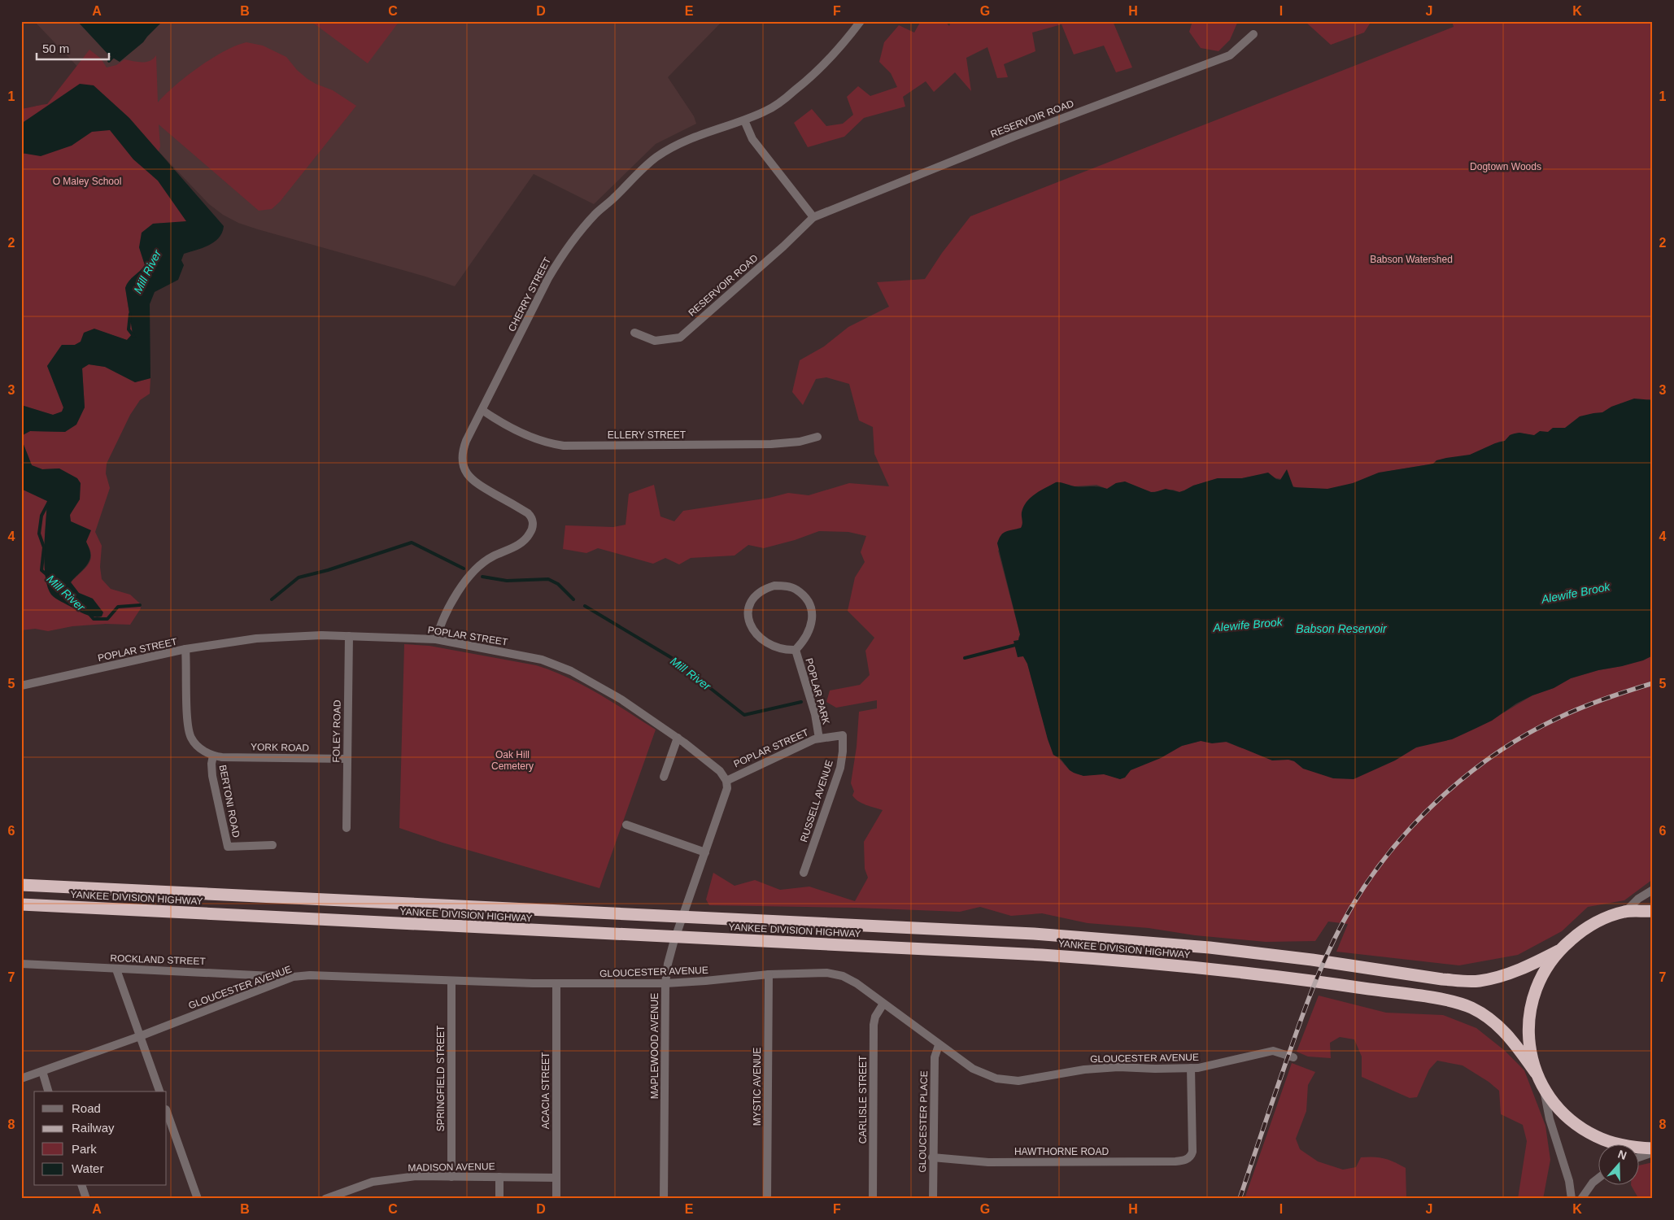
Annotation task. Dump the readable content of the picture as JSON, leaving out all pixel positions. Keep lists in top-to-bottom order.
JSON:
{
  "streets": {
    "highway": ["YANKEE DIVISION HIGHWAY"],
    "street": [
      "RESERVOIR ROAD",
      "CHERRY STREET",
      "ELLERY STREET",
      "POPLAR STREET",
      "POPLAR PARK",
      "FOLEY ROAD",
      "YORK ROAD",
      "BERTONI ROAD",
      "RUSSELL AVENUE",
      "ROCKLAND STREET",
      "GLOUCESTER AVENUE",
      "MAPLEWOOD AVENUE",
      "SPRINGFIELD STREET",
      "MYSTIC AVENUE",
      "ACACIA STREET",
      "CARLISLE STREET",
      "GLOUCESTER PLACE",
      "HAWTHORNE ROAD",
      "MADISON AVENUE"
    ]
  },
  "crossings": [
    ["CHERRY STREET", "ELLERY STREET"],
    ["CHERRY STREET", "POPLAR STREET"],
    ["POPLAR STREET", "POPLAR PARK"],
    ["POPLAR STREET", "FOLEY ROAD"],
    ["POPLAR STREET", "BERTONI ROAD"],
    ["POPLAR STREET", "RUSSELL AVENUE"],
    ["POPLAR STREET", "MAPLEWOOD AVENUE"],
    ["FOLEY ROAD", "YORK ROAD"],
    ["YORK ROAD", "BERTONI ROAD"],
    ["ROCKLAND STREET", "GLOUCESTER AVENUE"],
    ["GLOUCESTER AVENUE", "MAPLEWOOD AVENUE"],
    ["GLOUCESTER AVENUE", "SPRINGFIELD STREET"],
    ["GLOUCESTER AVENUE", "MYSTIC AVENUE"],
    ["GLOUCESTER AVENUE", "ACACIA STREET"],
    ["GLOUCESTER AVENUE", "CARLISLE STREET"],
    ["GLOUCESTER AVENUE", "GLOUCESTER PLACE"],
    ["GLOUCESTER AVENUE", "HAWTHORNE ROAD"],
    ["SPRINGFIELD STREET", "MADISON AVENUE"],
    ["ACACIA STREET", "MADISON AVENUE"],
    ["GLOUCESTER PLACE", "HAWTHORNE ROAD"]
  ],
  "water": ["Mill River", "Alewife Brook", "Babson Reservoir"],
  "parks": [
    "Dogtown Woods",
    "O Maley School",
    "Babson Watershed",
    "Oak Hill Cemetery"
  ],
  "legend": [
    "Road",
    "Railway",
    "Park",
    "Water"
  ],
  "scale_bar": "50 m",
  "north": "top",
  "grid": {
    "columns": [
      "A",
      "B",
      "C",
      "D",
      "E",
      "F",
      "G",
      "H",
      "I",
      "J",
      "K"
    ],
    "rows": [
      "1",
      "2",
      "3",
      "4",
      "5",
      "6",
      "7",
      "8"
    ]
  }
}
